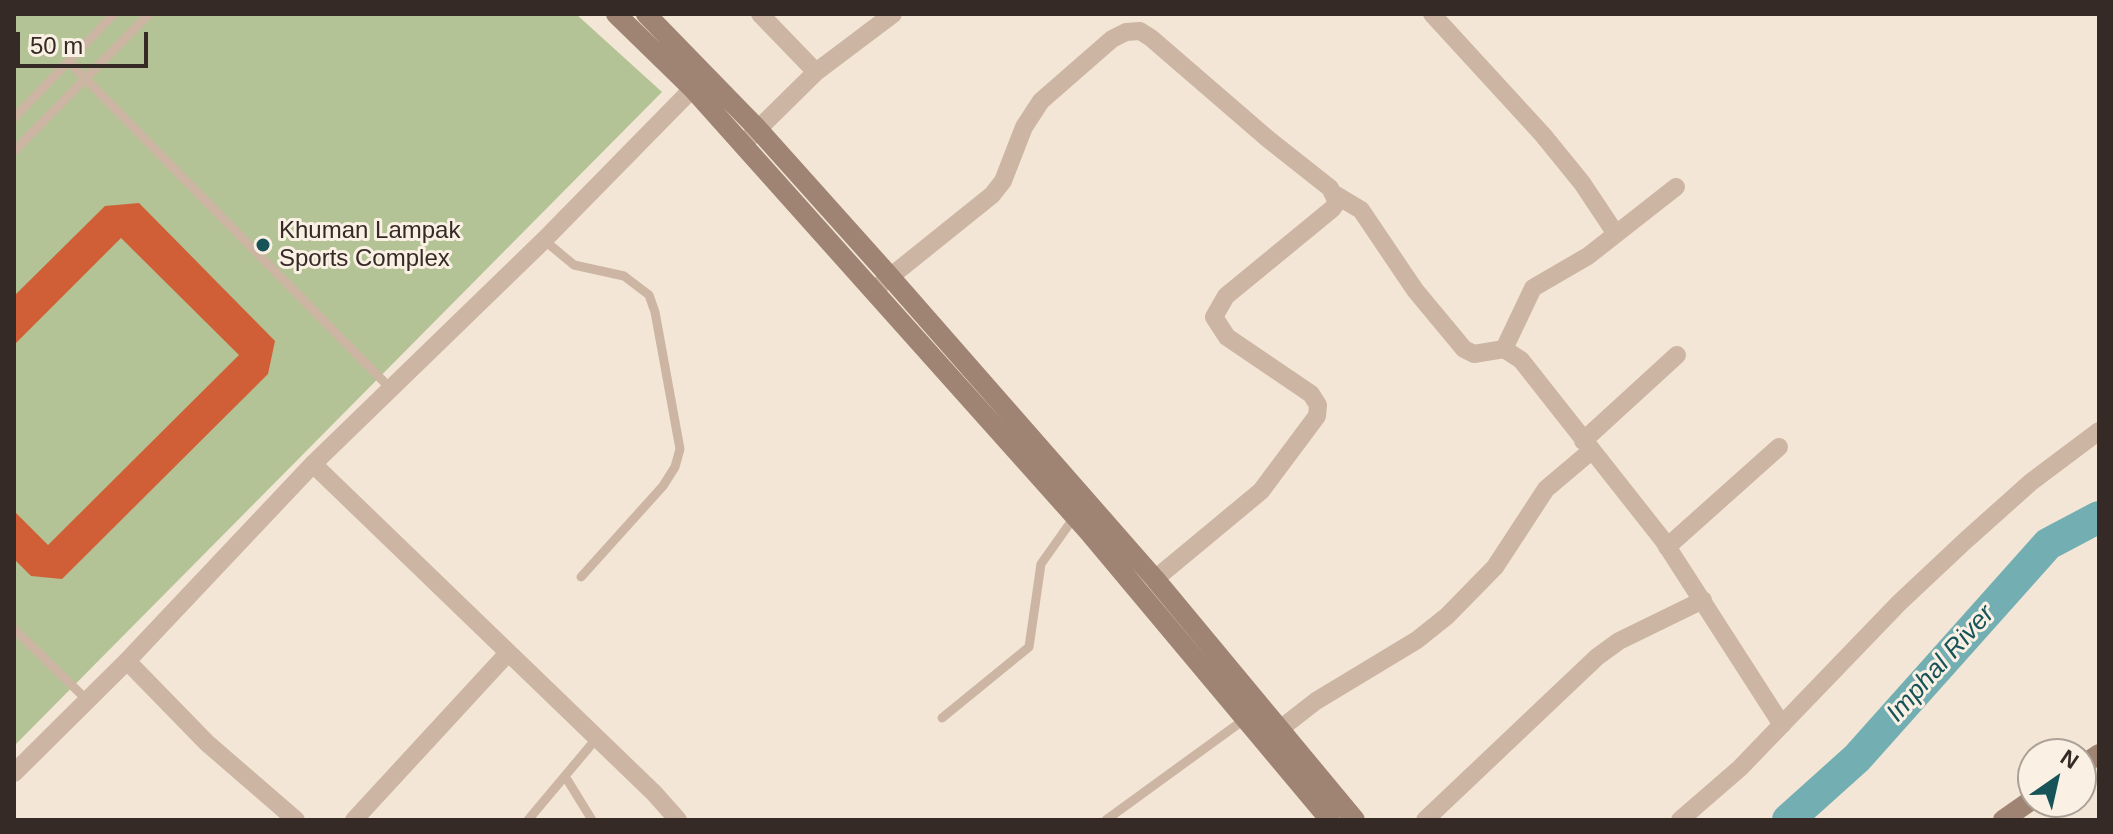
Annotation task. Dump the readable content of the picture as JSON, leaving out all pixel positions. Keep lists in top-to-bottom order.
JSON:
{
  "water": ["Imphal River"],
  "places": ["Khuman Lampak Sports Complex"],
  "scale_bar": "50 m",
  "north": "top right"
}
